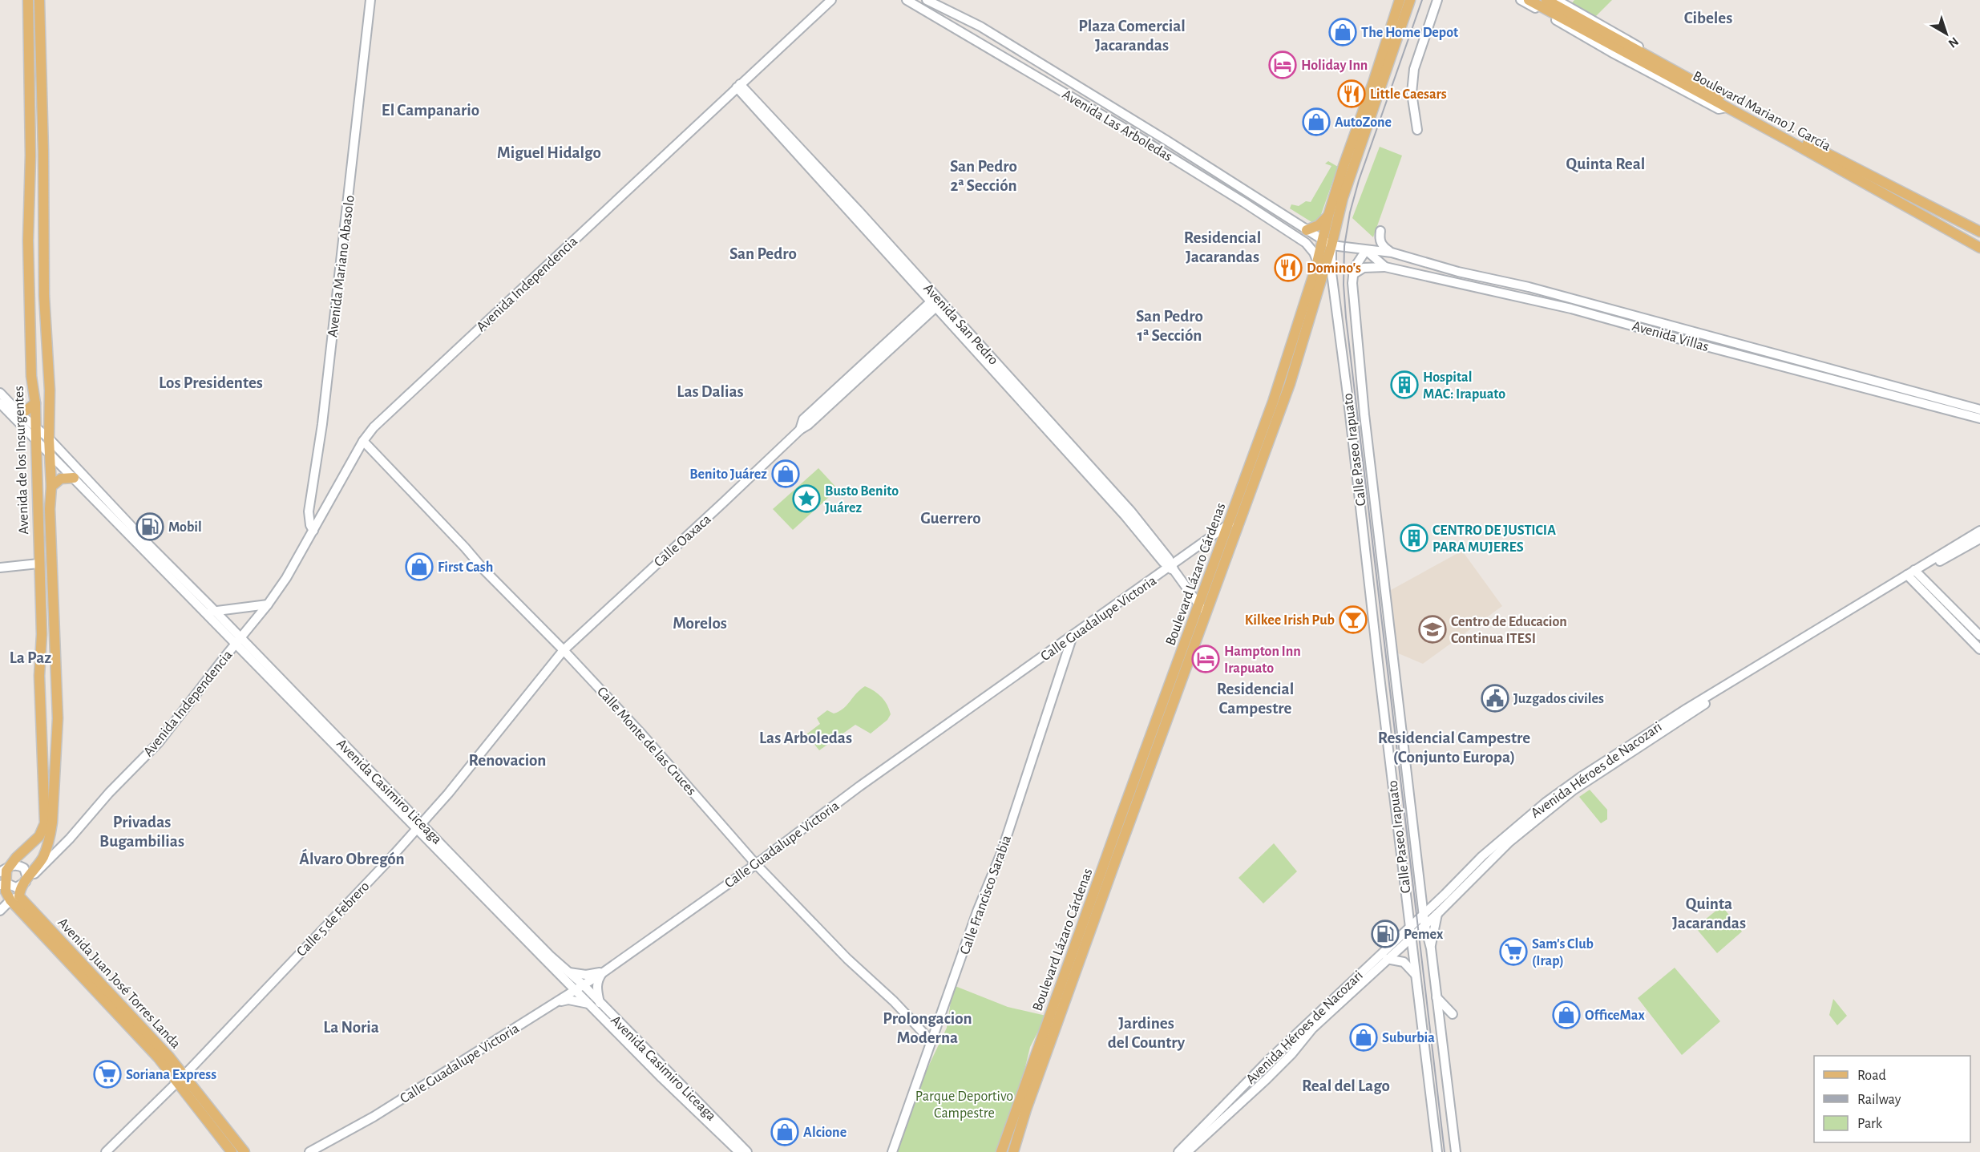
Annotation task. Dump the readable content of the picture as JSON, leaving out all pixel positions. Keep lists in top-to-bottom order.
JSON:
{
  "streets": {
    "main road": [
      "Boulevard Mariano J. García",
      "Avenida de los Insurgentes",
      "Boulevard Lázaro Cárdenas",
      "Avenida Juan José Torres Landa"
    ],
    "street": [
      "Avenida Las Arboledas",
      "Avenida Mariano Abasolo",
      "Avenida Independencia",
      "Avenida San Pedro",
      "Avenida Villas",
      "Calle Paseo Irapuato",
      "Calle Oaxaca",
      "Calle Guadalupe Victoria",
      "Calle Monte de las Cruces",
      "Avenida Héroes de Nacozari",
      "Avenida Casimiro Liceaga",
      "Calle Francisco Sarabia",
      "Calle 5 de Febrero"
    ]
  },
  "crossings": [
    ["Avenida Las Arboledas", "Boulevard Lázaro Cárdenas"],
    ["Avenida Mariano Abasolo", "Avenida Independencia"],
    ["Avenida Independencia", "Avenida San Pedro"],
    ["Avenida Independencia", "Avenida de los Insurgentes"],
    ["Avenida Independencia", "Calle Monte de las Cruces"],
    ["Avenida Independencia", "Avenida Casimiro Liceaga"],
    ["Avenida San Pedro", "Calle Oaxaca"],
    ["Avenida San Pedro", "Boulevard Lázaro Cárdenas"],
    ["Avenida San Pedro", "Calle Guadalupe Victoria"],
    ["Avenida Villas", "Calle Paseo Irapuato"],
    ["Avenida Villas", "Boulevard Lázaro Cárdenas"],
    ["Calle Paseo Irapuato", "Boulevard Lázaro Cárdenas"],
    ["Calle Paseo Irapuato", "Avenida Héroes de Nacozari"],
    ["Avenida de los Insurgentes", "Avenida Casimiro Liceaga"],
    ["Calle Oaxaca", "Calle Monte de las Cruces"],
    ["Calle Oaxaca", "Calle 5 de Febrero"],
    ["Boulevard Lázaro Cárdenas", "Calle Guadalupe Victoria"],
    ["Calle Guadalupe Victoria", "Calle Monte de las Cruces"],
    ["Calle Guadalupe Victoria", "Avenida Casimiro Liceaga"],
    ["Calle Guadalupe Victoria", "Calle Francisco Sarabia"],
    ["Calle Monte de las Cruces", "Calle Francisco Sarabia"],
    ["Calle Monte de las Cruces", "Calle 5 de Febrero"],
    ["Avenida Casimiro Liceaga", "Calle 5 de Febrero"],
    ["Calle 5 de Febrero", "Avenida Juan José Torres Landa"]
  ],
  "districts": [
    "Cibeles",
    "Plaza Comercial Jacarandas",
    "El Campanario",
    "Miguel Hidalgo",
    "Quinta Real",
    "San Pedro 2ª Sección",
    "Residencial Jacarandas",
    "San Pedro",
    "San Pedro 1ª Sección",
    "Los Presidentes",
    "Las Dalias",
    "Guerrero",
    "Morelos",
    "La Paz",
    "Residencial Campestre",
    "Las Arboledas",
    "Residencial Campestre (Conjunto Europa)",
    "Renovacion",
    "Privadas Bugambilias",
    "Álvaro Obregón",
    "Quinta Jacarandas",
    "Prolongacion Moderna",
    "Jardines del Country",
    "La Noria",
    "Real del Lago"
  ],
  "parks": ["Parque Deportivo Campestre"],
  "places": {
    "shop": [
      "The Home Depot",
      "AutoZone",
      "Benito Juárez",
      "First Cash",
      "OfficeMax",
      "Suburbia",
      "Alcione"
    ],
    "hotel": ["Holiday Inn", "Hampton Inn Irapuato"],
    "restaurant": ["Little Caesars", "Domino's"],
    "building": ["Hospital MAC: Irapuato", "CENTRO DE JUSTICIA PARA MUJERES"],
    "place": ["Busto Benito Juárez"],
    "fuel station": ["Mobil", "Pemex"],
    "bar": ["Kilkee Irish Pub"],
    "school or university": ["Centro de Educacion Continua ITESI"],
    "public building": ["Juzgados civiles"],
    "supermarket": ["Sam's Club (Irap)", "Soriana Express"]
  },
  "legend": ["Road", "Railway", "Park"],
  "north": "bottom right"
}
